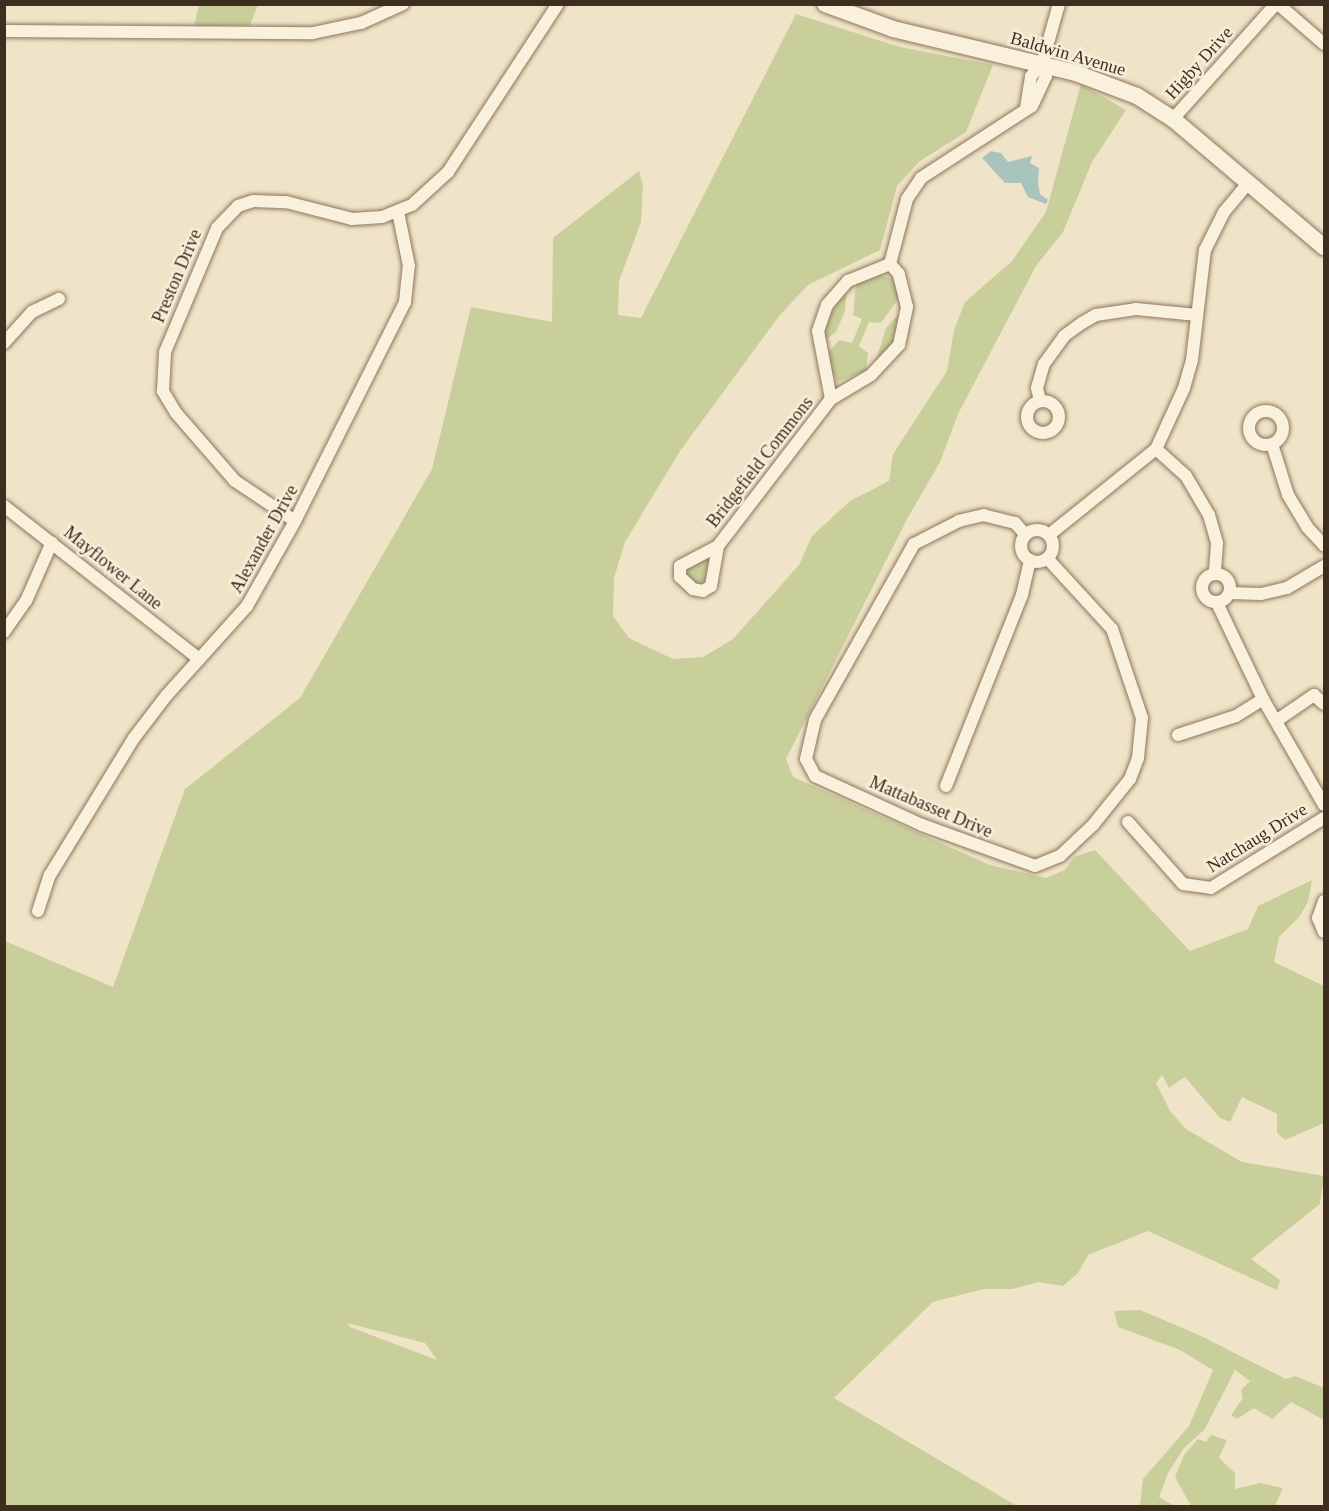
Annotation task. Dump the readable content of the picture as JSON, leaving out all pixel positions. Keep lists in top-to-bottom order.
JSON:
{
  "streets": {
    "street": [
      "Baldwin Avenue",
      "Higby Drive",
      "Preston Drive",
      "Bridgefield Commons",
      "Alexander Drive",
      "Mayflower Lane",
      "Mattabasset Drive",
      "Natchaug Drive"
    ]
  },
  "crossings": [
    ["Baldwin Avenue", "Higby Drive"],
    ["Preston Drive", "Alexander Drive"],
    ["Alexander Drive", "Mayflower Lane"]
  ]
}
